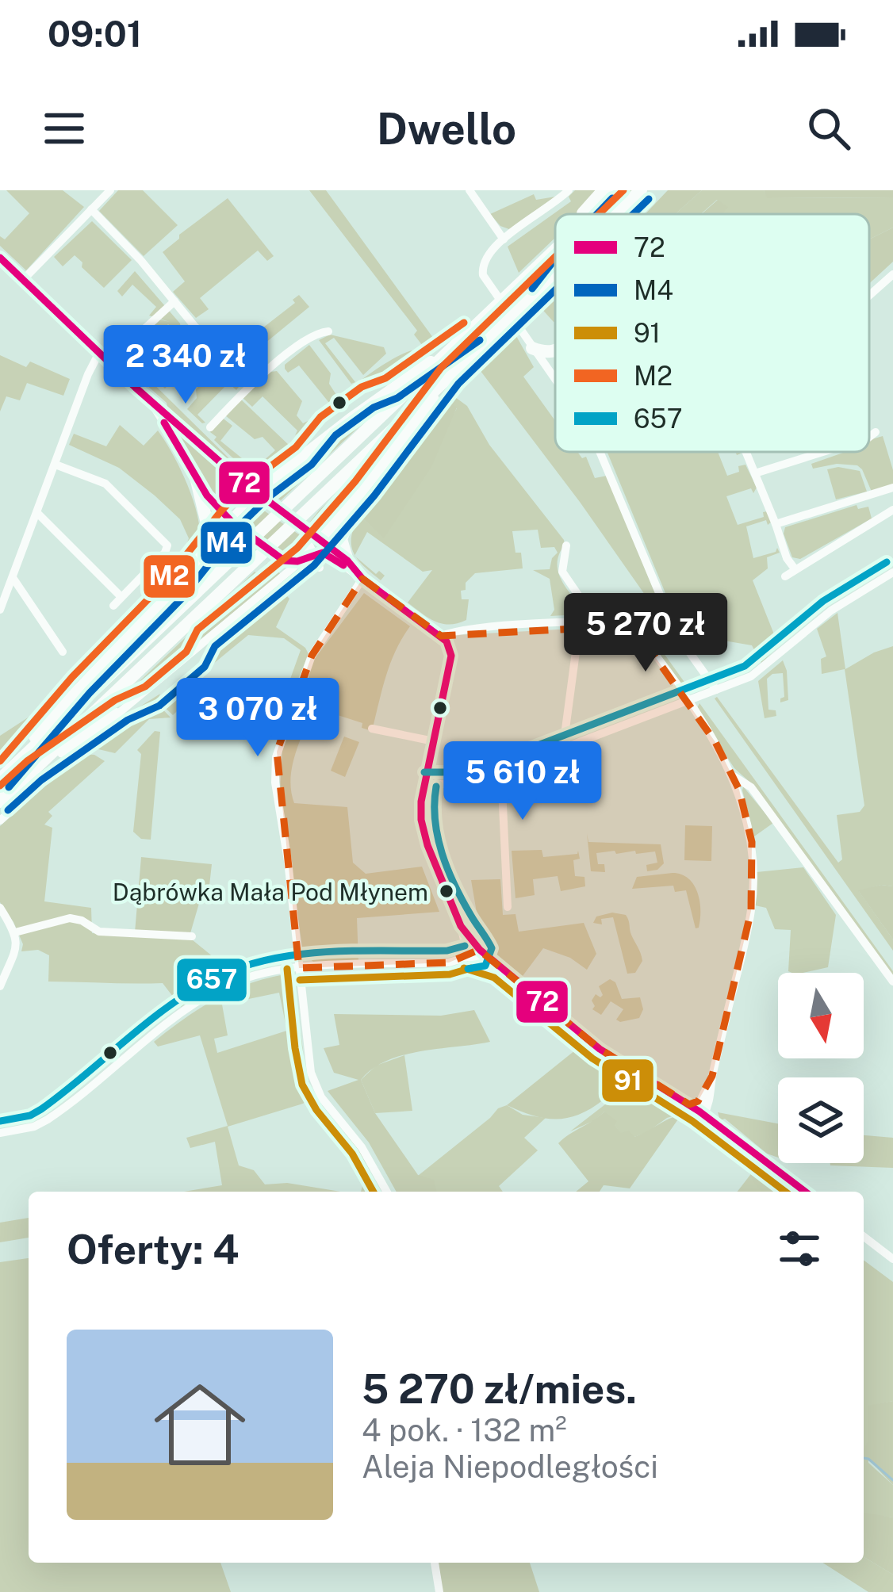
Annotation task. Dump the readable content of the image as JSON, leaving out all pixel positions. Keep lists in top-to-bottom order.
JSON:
{
  "places": ["Dąbrówka Mała Pod Młynem"],
  "lines": [
    "transit line M2",
    "transit line M4",
    "transit line 72",
    "transit line 657",
    "transit line 91"
  ],
  "legend": [
    "72",
    "M4",
    "91",
    "M2",
    "657"
  ],
  "north": "bottom",
  "page": {
    "status": "09:01",
    "header": "Dwello",
    "price": [
      "2 340 zł",
      "5 270 zł",
      "3 070 zł",
      "5 610 zł"
    ],
    "heading": "Oferty: 4",
    "list": [
      {
        "name": "5 270 zł/mies.",
        "note": "4 pok. · 132 m² · Aleja Niepodległości"
      }
    ]
  }
}
